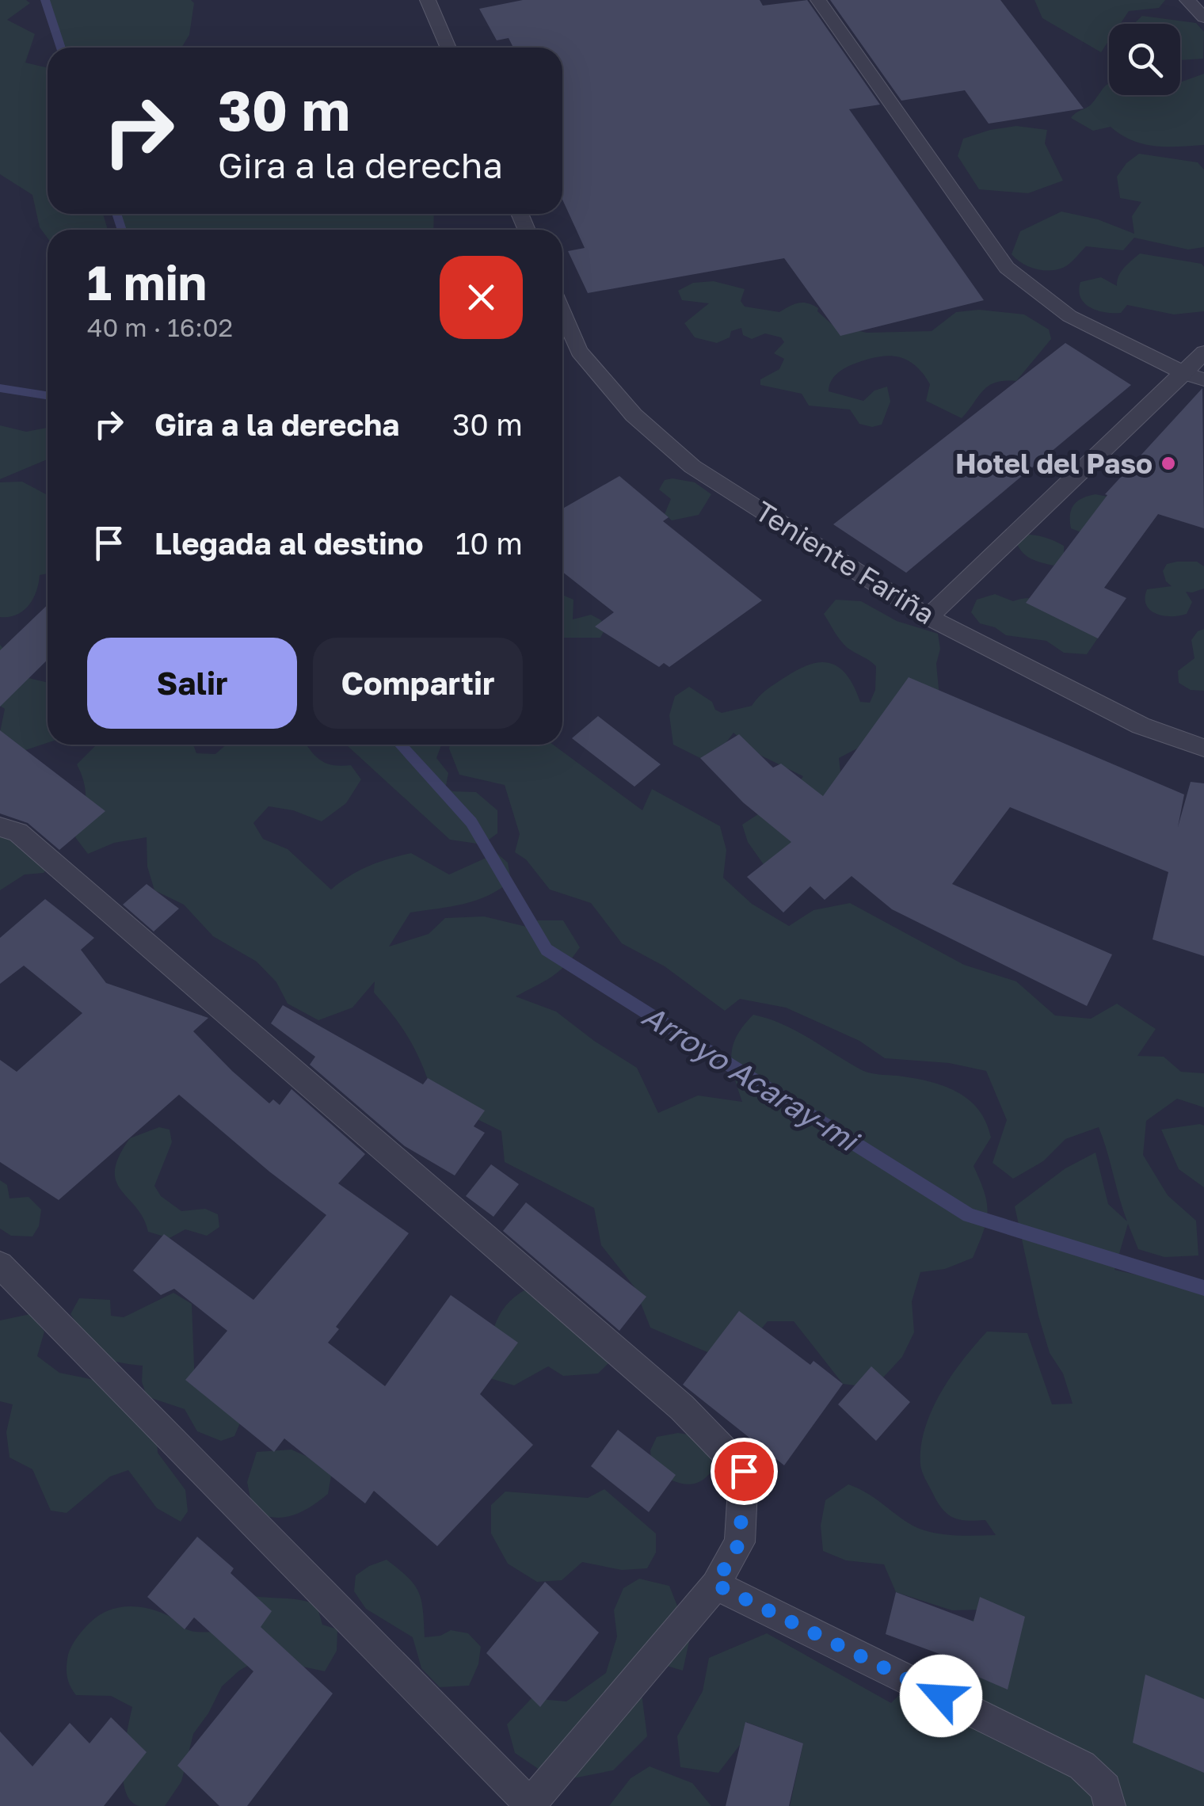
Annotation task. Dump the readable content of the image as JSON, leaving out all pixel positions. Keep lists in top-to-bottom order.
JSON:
{
  "streets": {
    "street": ["Teniente Fariña"]
  },
  "water": ["Arroyo Acaray-mi"],
  "places": ["Hotel del Paso"],
  "page": {
    "turn": ["30 m", "Gira a la derecha"],
    "heading": ["1 min", "40 m · 16:02"],
    "list": [
      {
        "name": "Gira a la derecha",
        "value": "30 m"
      },
      {
        "name": "Llegada al destino",
        "value": "10 m"
      }
    ],
    "buttons": ["Salir", "Compartir"]
  }
}
